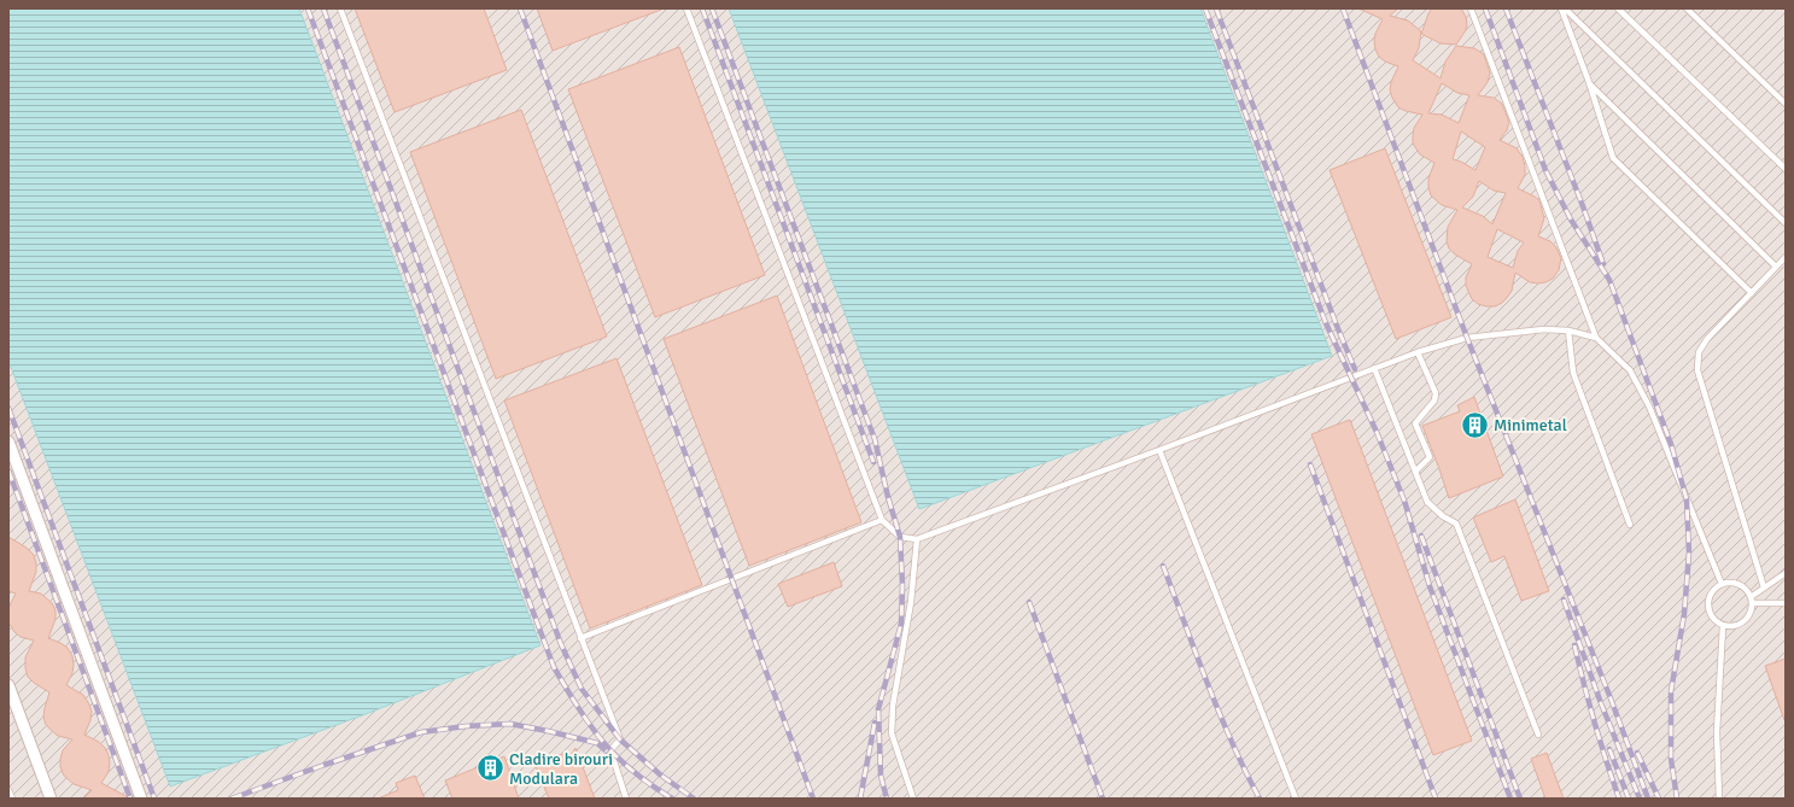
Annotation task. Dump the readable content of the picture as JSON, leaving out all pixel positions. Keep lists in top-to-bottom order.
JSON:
{
  "places": {
    "building": ["Minimetal", "Cladire birouri Modulara"]
  }
}
